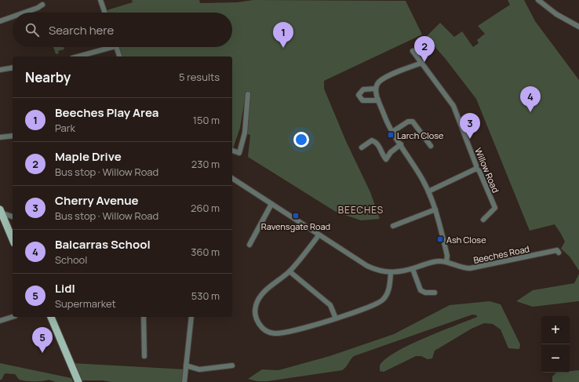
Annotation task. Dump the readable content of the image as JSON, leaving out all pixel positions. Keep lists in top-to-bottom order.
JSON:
{
  "streets": {
    "street": ["Willow Road", "Beeches Road"]
  },
  "districts": ["BEECHES"],
  "places": {
    "transit": ["Larch Close", "Ravensgate Road", "Ash Close"]
  },
  "page": {
    "search": "Search here",
    "pins": [
      "1",
      "2",
      "4",
      "3",
      "5"
    ],
    "heading": ["Nearby", "5 results"],
    "list": [
      {
        "mark": "1",
        "name": "Beeches Play Area",
        "note": "Park",
        "value": "150 m"
      },
      {
        "mark": "2",
        "name": "Maple Drive",
        "note": "Bus stop · Willow Road",
        "value": "230 m"
      },
      {
        "mark": "3",
        "name": "Cherry Avenue",
        "note": "Bus stop · Willow Road",
        "value": "260 m"
      },
      {
        "mark": "4",
        "name": "Balcarras School",
        "note": "School",
        "value": "360 m"
      },
      {
        "mark": "5",
        "name": "Lidl",
        "note": "Supermarket",
        "value": "530 m"
      }
    ],
    "map_buttons": ["+", "−"]
  }
}
